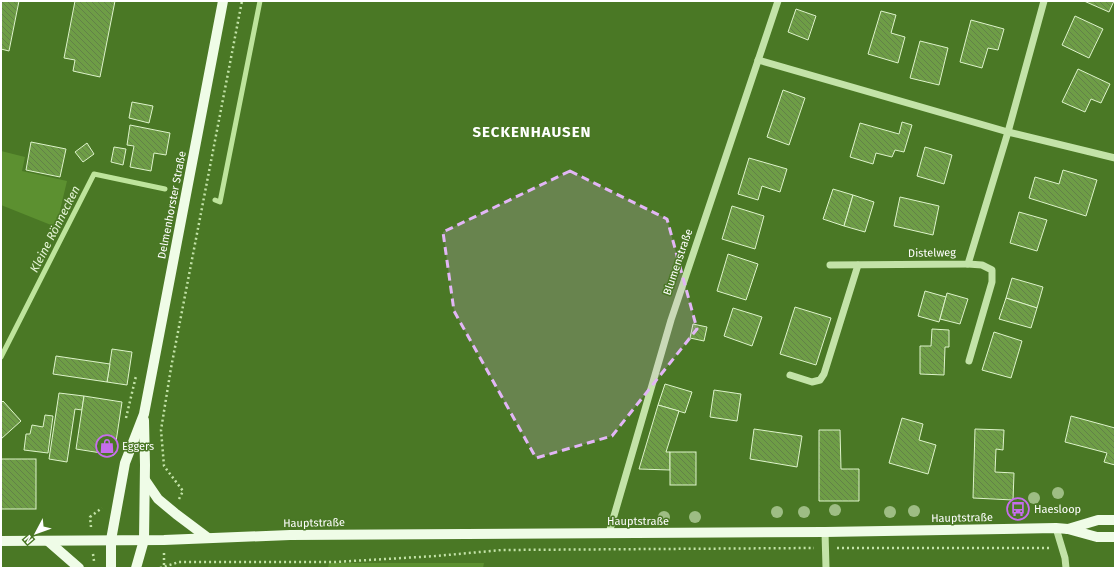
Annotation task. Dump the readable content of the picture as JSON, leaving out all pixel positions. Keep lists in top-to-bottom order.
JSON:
{
  "streets": {
    "main road": ["Delmenhorster Straße", "Hauptstraße"],
    "street": ["Distelweg", "Blumenstraße"]
  },
  "crossings": [
    ["Delmenhorster Straße", "Hauptstraße"],
    ["Blumenstraße", "Hauptstraße"]
  ],
  "districts": ["SECKENHAUSEN"],
  "water": ["Kleine Rönnecken"],
  "places": {
    "shop": ["Eggers"],
    "bus stop": ["Haesloop"]
  },
  "north": "bottom left"
}
